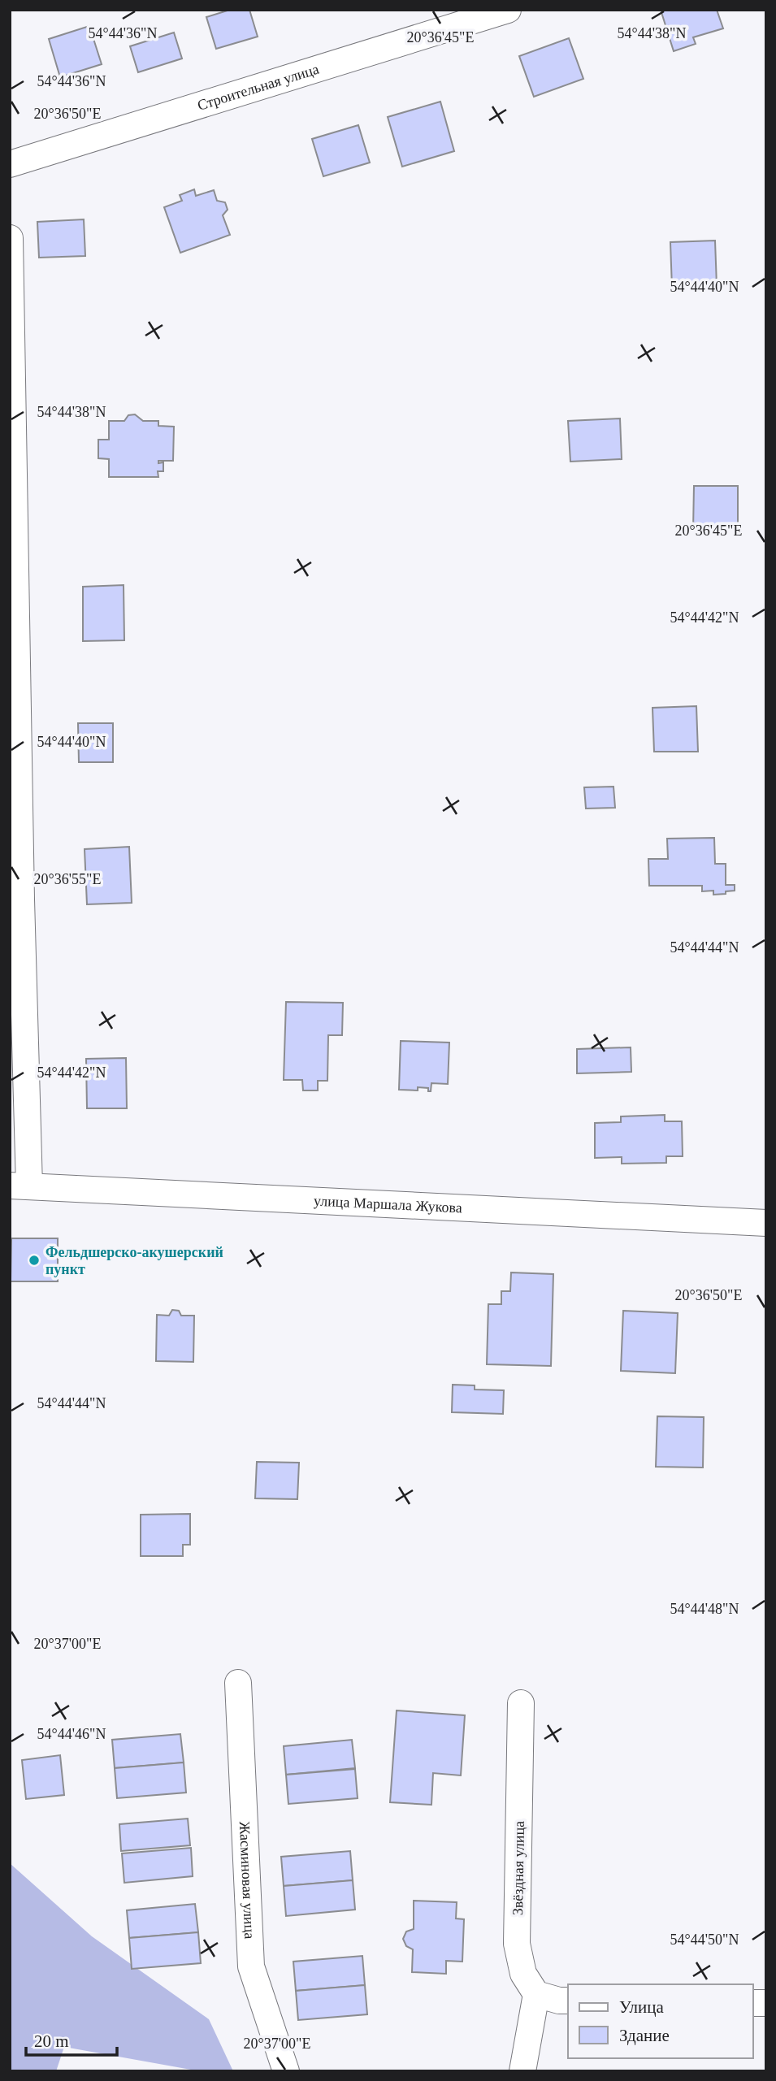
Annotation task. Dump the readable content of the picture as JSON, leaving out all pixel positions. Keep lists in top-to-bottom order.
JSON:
{
  "streets": {
    "street": [
      "Строительная улица",
      "улица Маршала Жукова",
      "Звёздная улица",
      "Жасминовая улица"
    ]
  },
  "places": ["Фельдшерско-акушерский пункт"],
  "legend": ["Улица", "Здание"],
  "scale_bar": "20 m",
  "coordinates": [
    "54°44'36\"N",
    "54°44'38\"N",
    "20°36'45\"E",
    "20°36'50\"E",
    "54°44'40\"N",
    "54°44'42\"N",
    "20°36'55\"E",
    "54°44'44\"N",
    "54°44'48\"N",
    "20°37'00\"E",
    "54°44'46\"N",
    "54°44'50\"N"
  ]
}
